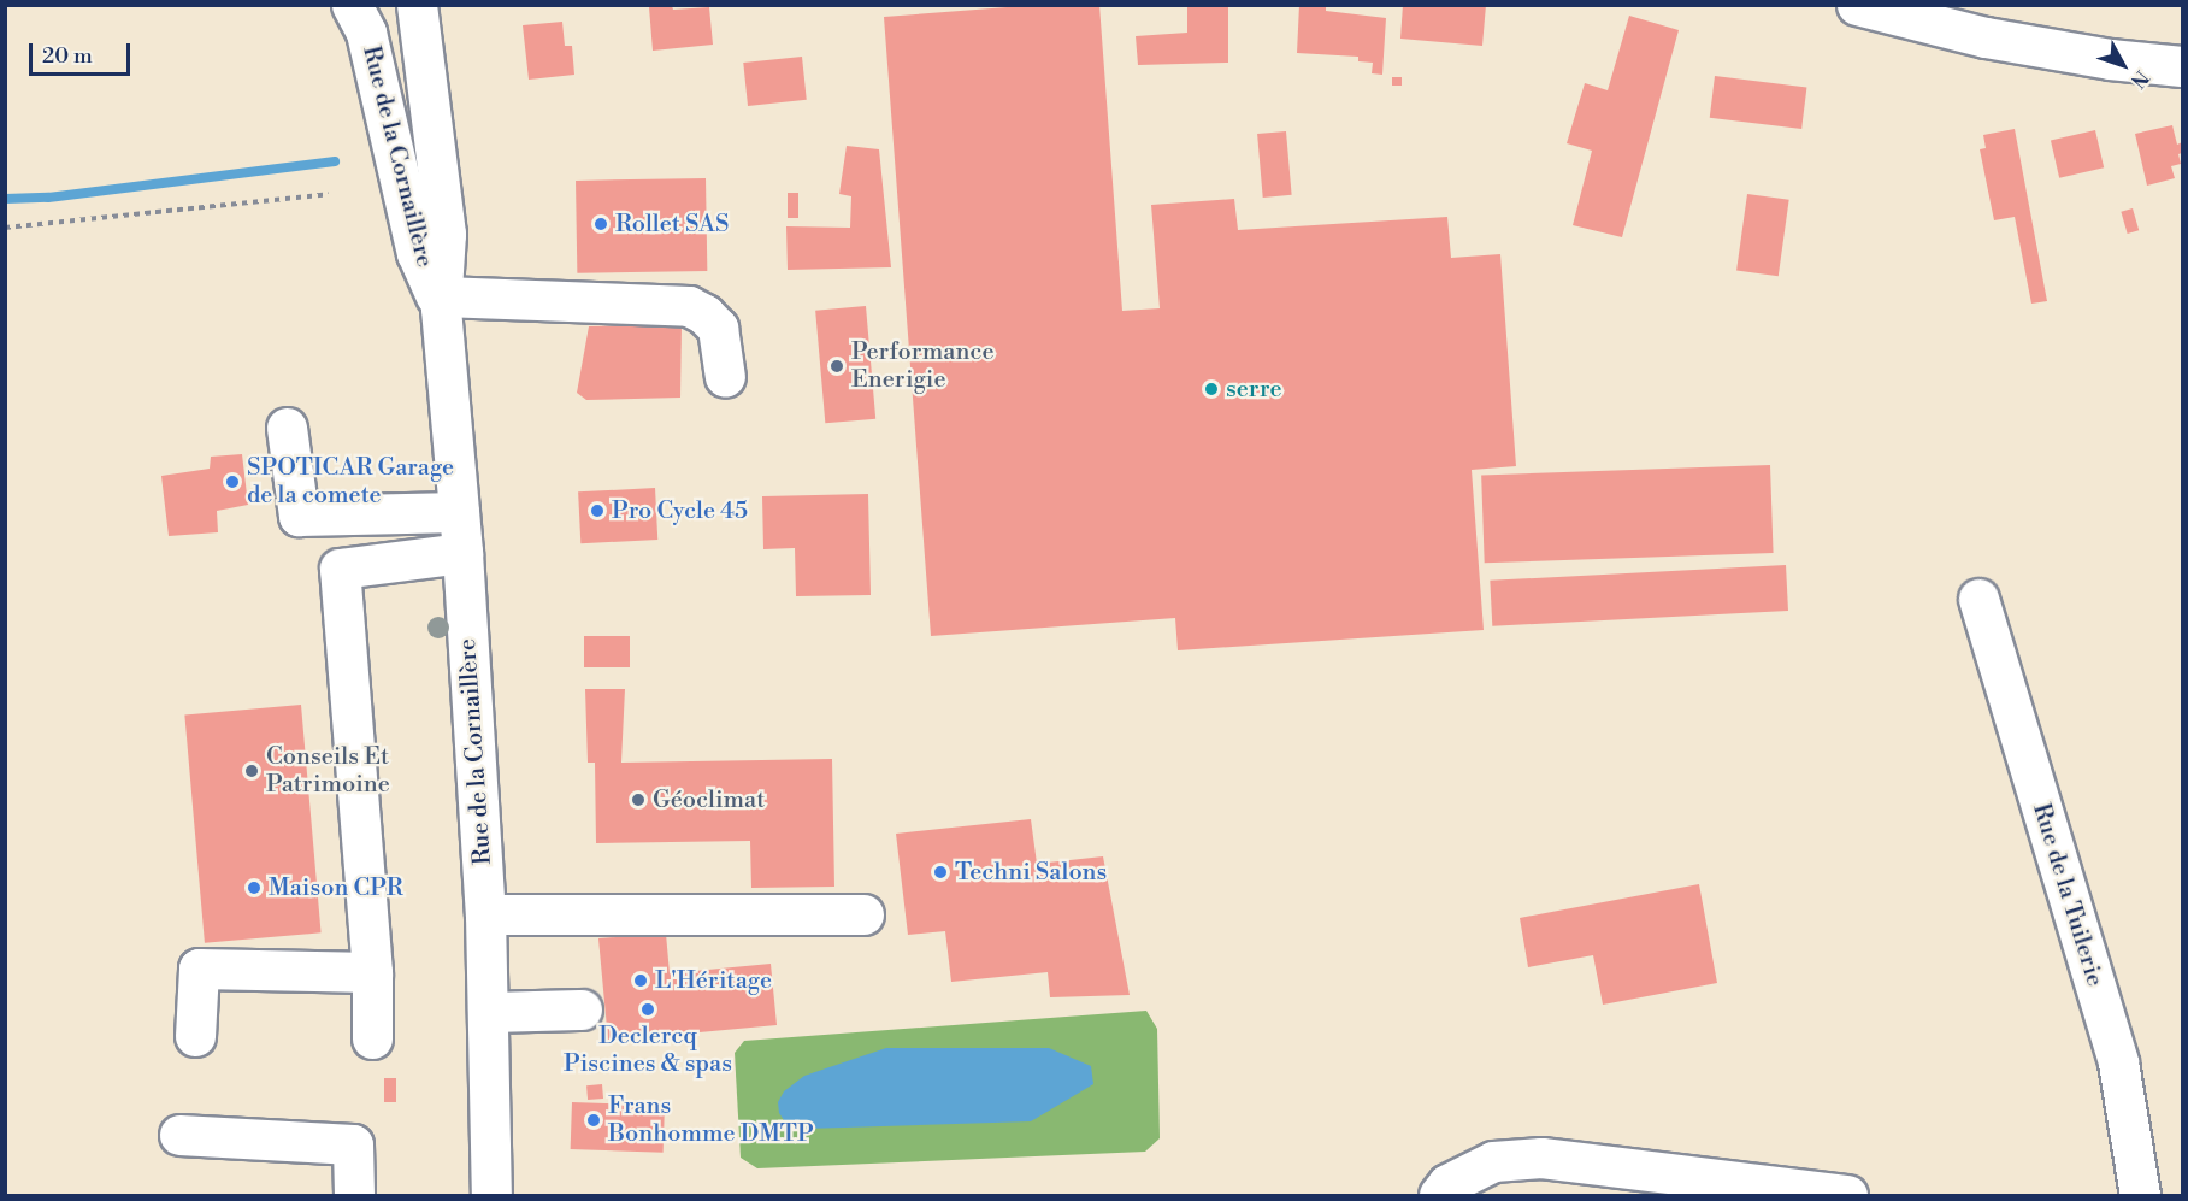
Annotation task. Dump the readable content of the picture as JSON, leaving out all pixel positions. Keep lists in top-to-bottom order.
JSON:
{
  "streets": {
    "main road": ["Rue de la Cornaillère", "Rue de la Tuilerie"]
  },
  "places": [
    "Rollet SAS",
    "Performance Enerigie",
    "serre",
    "SPOTICAR Garage de la comete",
    "Pro Cycle 45",
    "Conseils Et Patrimoine",
    "Géoclimat",
    "Techni Salons",
    "Maison CPR",
    "L'Héritage",
    "Declercq Piscines & spas",
    "Frans Bonhomme DMTP"
  ],
  "scale_bar": "20 m",
  "north": "bottom right"
}
